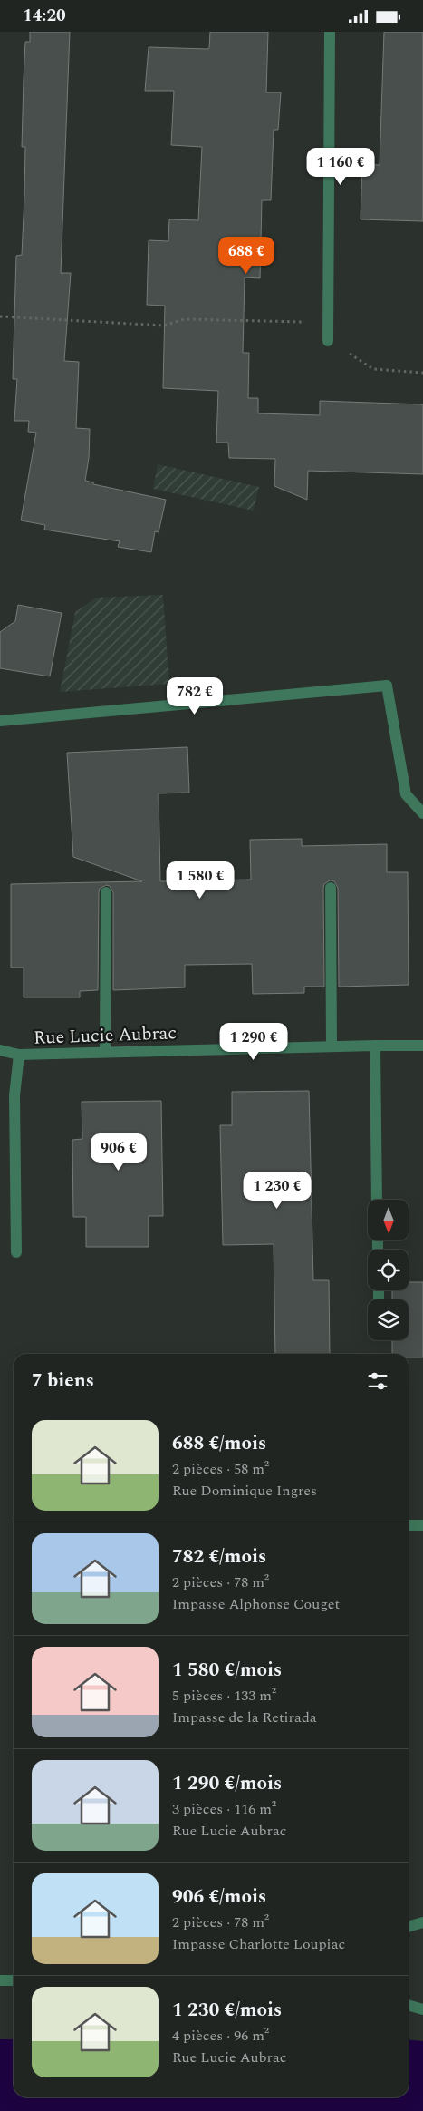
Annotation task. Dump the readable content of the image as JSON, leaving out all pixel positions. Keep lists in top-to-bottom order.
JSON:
{
  "streets": {
    "street": ["Rue Lucie Aubrac"]
  },
  "north": "bottom",
  "page": {
    "status": "14:20",
    "price": [
      "1 160 €",
      "688 €",
      "782 €",
      "1 580 €",
      "1 290 €",
      "906 €",
      "1 230 €"
    ],
    "heading": "7 biens",
    "list": [
      {
        "name": "688 €/mois",
        "note": "2 pièces · 58 m² · Rue Dominique Ingres"
      },
      {
        "name": "782 €/mois",
        "note": "2 pièces · 78 m² · Impasse Alphonse Couget"
      },
      {
        "name": "1 580 €/mois",
        "note": "5 pièces · 133 m² · Impasse de la Retirada"
      },
      {
        "name": "1 290 €/mois",
        "note": "3 pièces · 116 m² · Rue Lucie Aubrac"
      },
      {
        "name": "906 €/mois",
        "note": "2 pièces · 78 m² · Impasse Charlotte Loupiac"
      },
      {
        "name": "1 230 €/mois",
        "note": "4 pièces · 96 m² · Rue Lucie Aubrac"
      }
    ]
  }
}
